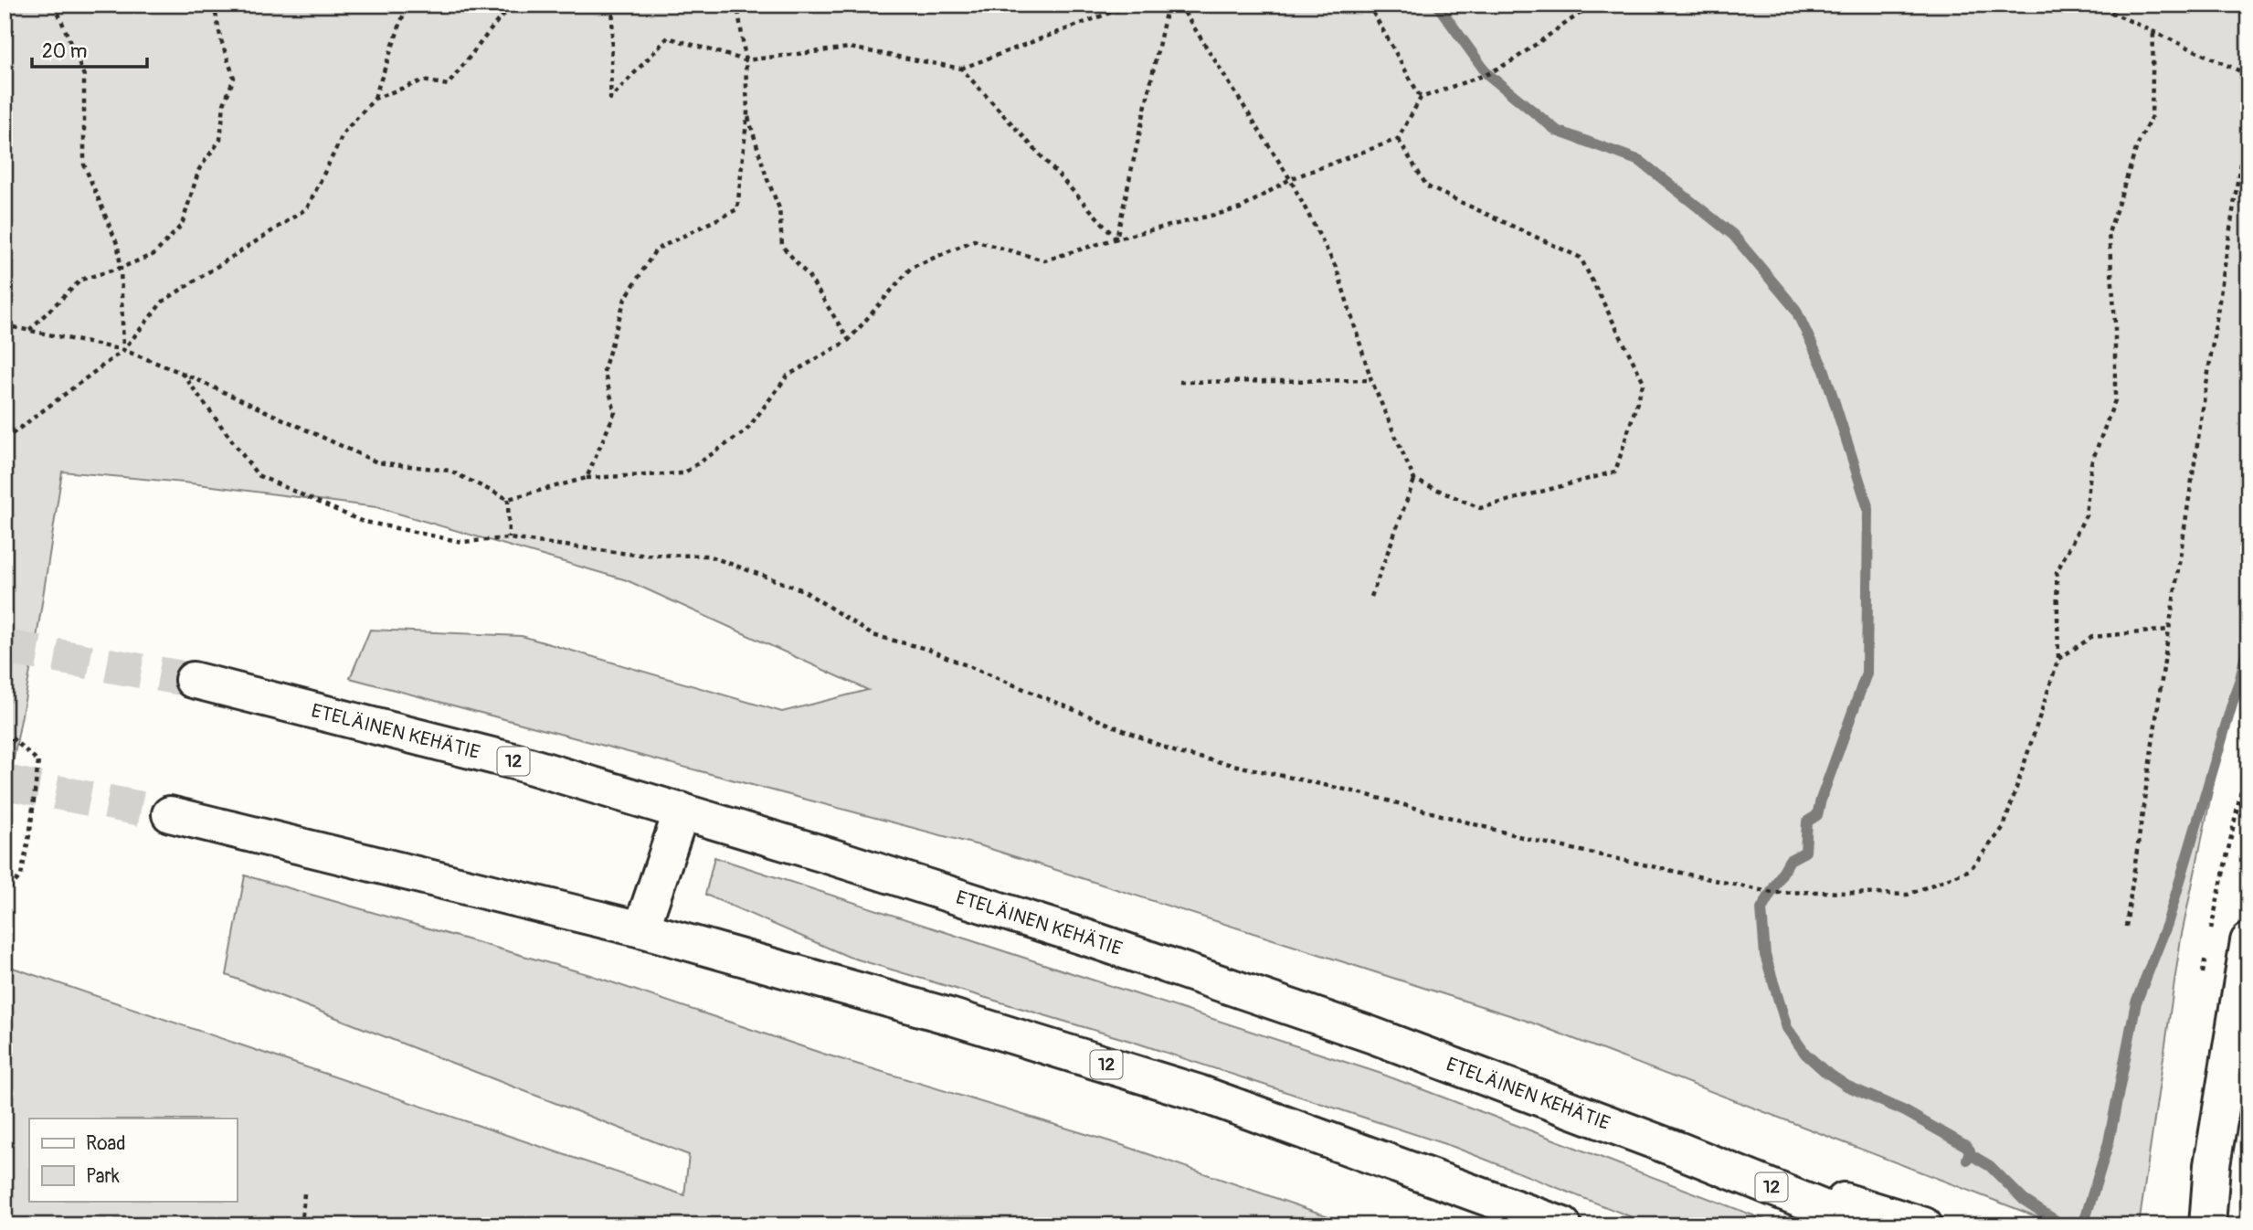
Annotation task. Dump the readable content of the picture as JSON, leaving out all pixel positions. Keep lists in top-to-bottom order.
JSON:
{
  "streets": {
    "main road": ["ETELÄINEN KEHÄTIE", "12"]
  },
  "legend": ["Road", "Park"],
  "scale_bar": "20 m"
}
